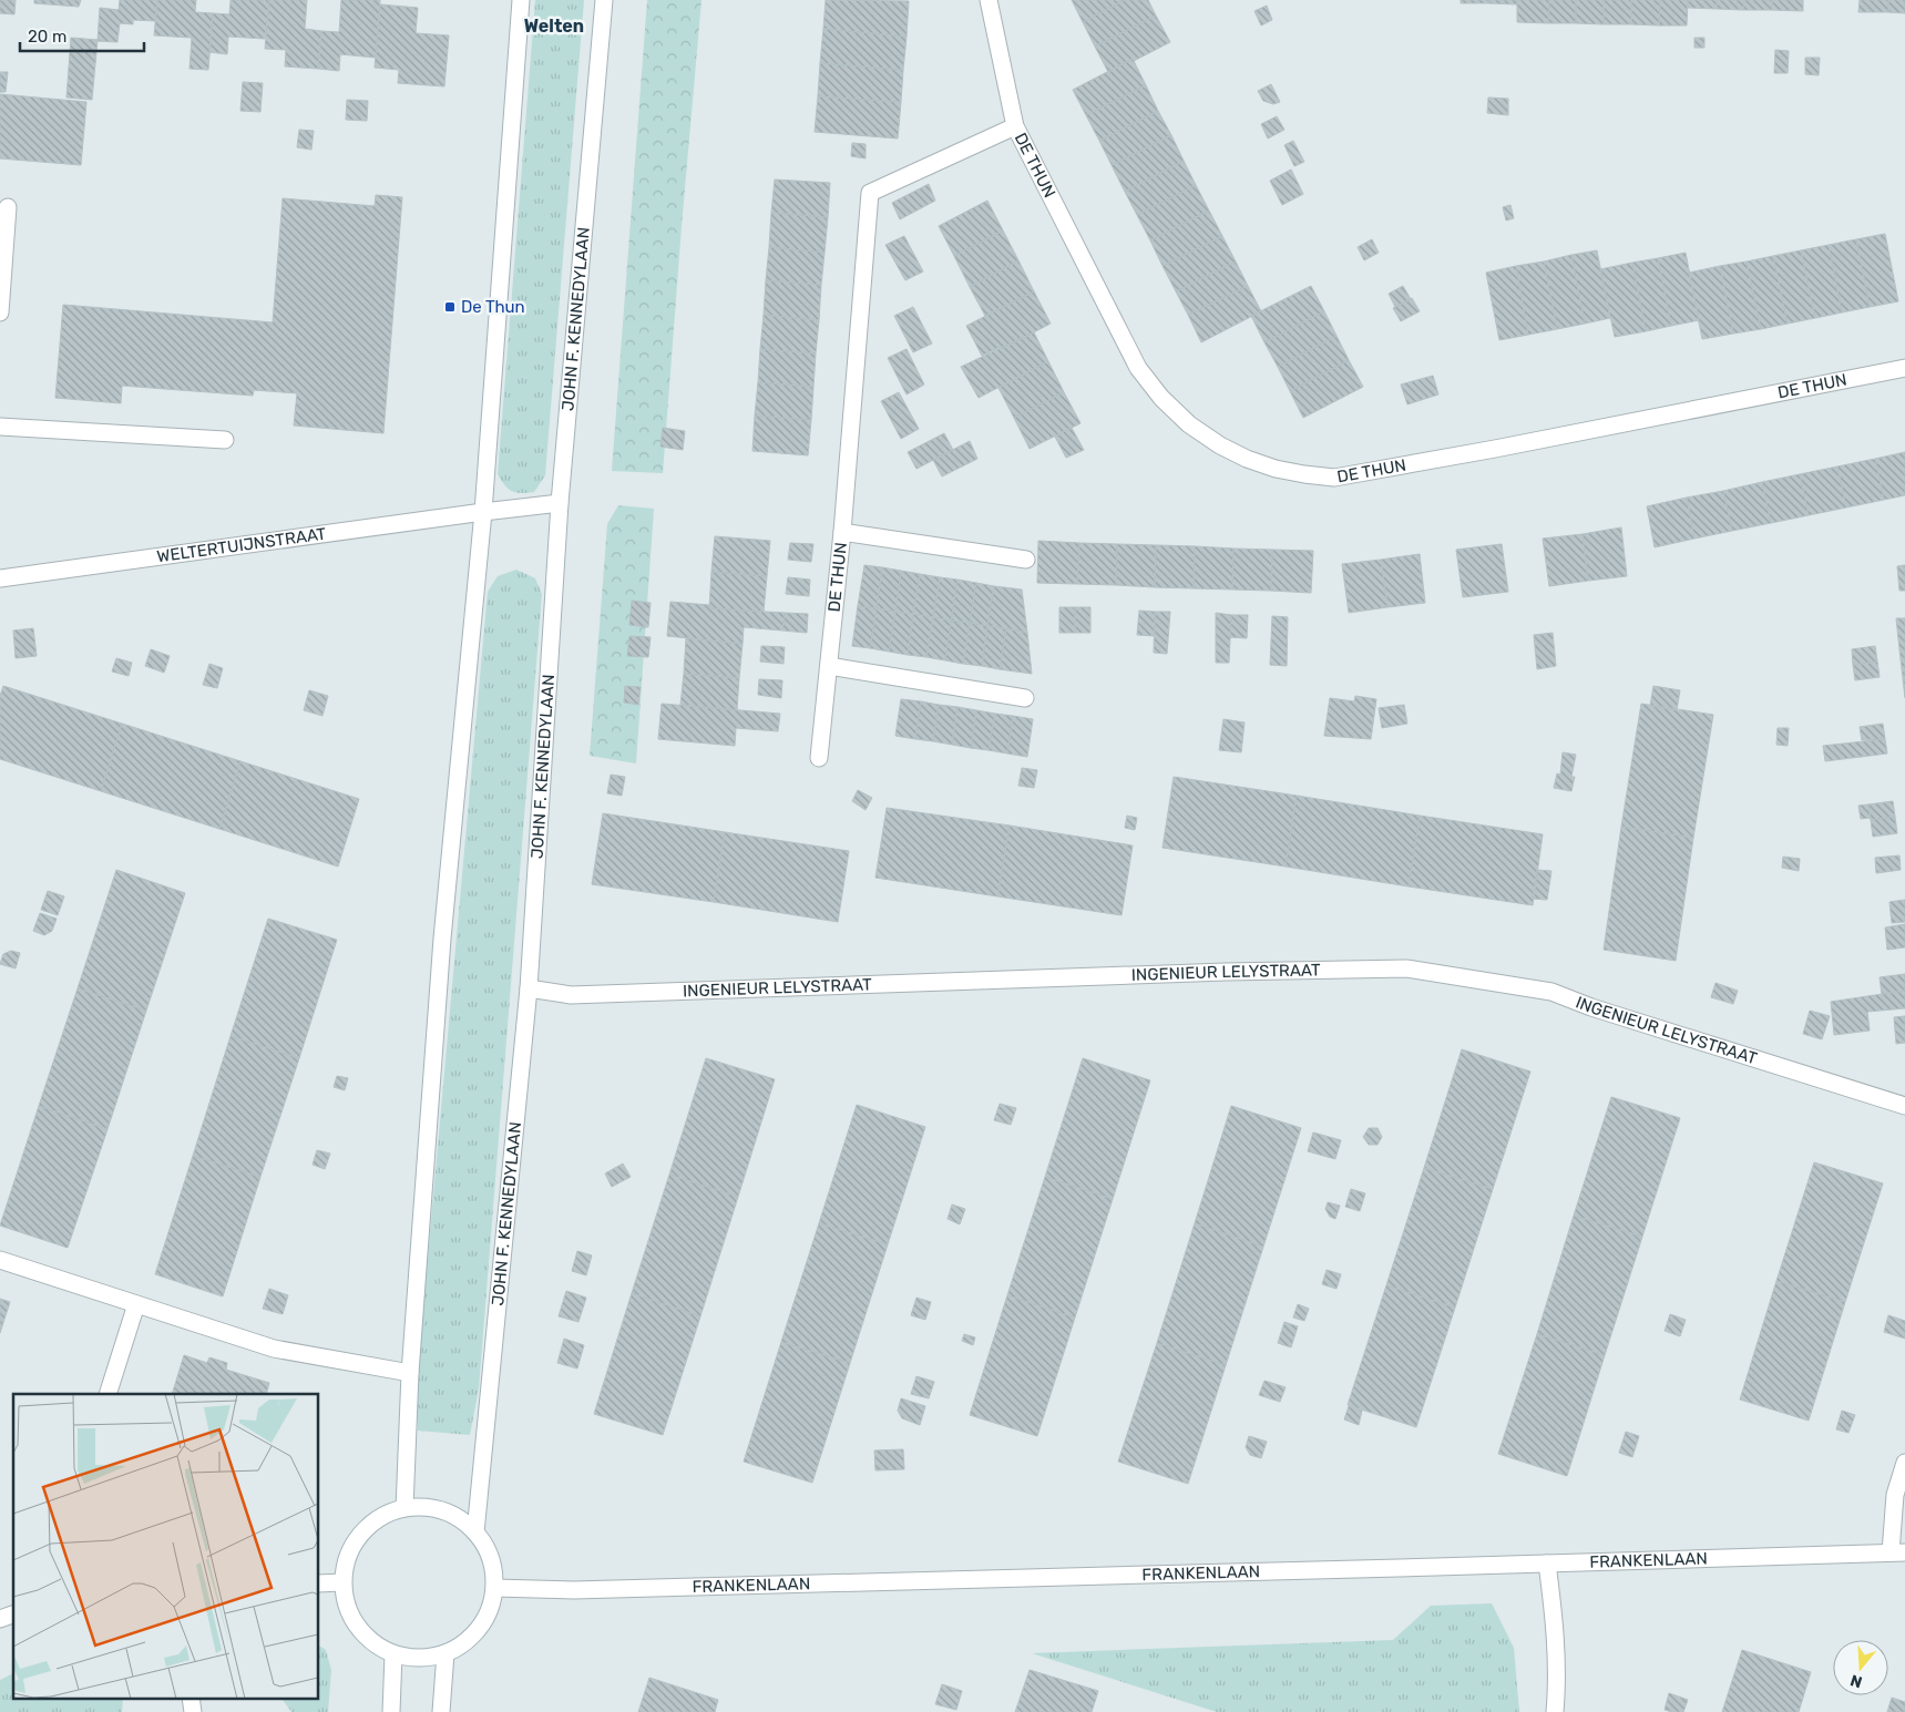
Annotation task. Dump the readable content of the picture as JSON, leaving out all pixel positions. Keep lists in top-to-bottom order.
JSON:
{
  "streets": {
    "street": [
      "DE THUN",
      "JOHN F. KENNEDYLAAN",
      "WELTERTUIJNSTRAAT",
      "INGENIEUR LELYSTRAAT",
      "FRANKENLAAN"
    ]
  },
  "crossings": [
    ["JOHN F. KENNEDYLAAN", "WELTERTUIJNSTRAAT"],
    ["JOHN F. KENNEDYLAAN", "INGENIEUR LELYSTRAAT"],
    ["JOHN F. KENNEDYLAAN", "FRANKENLAAN"]
  ],
  "districts": ["Welten"],
  "places": {
    "transit": ["De Thun"]
  },
  "scale_bar": "20 m",
  "north": "bottom"
}
